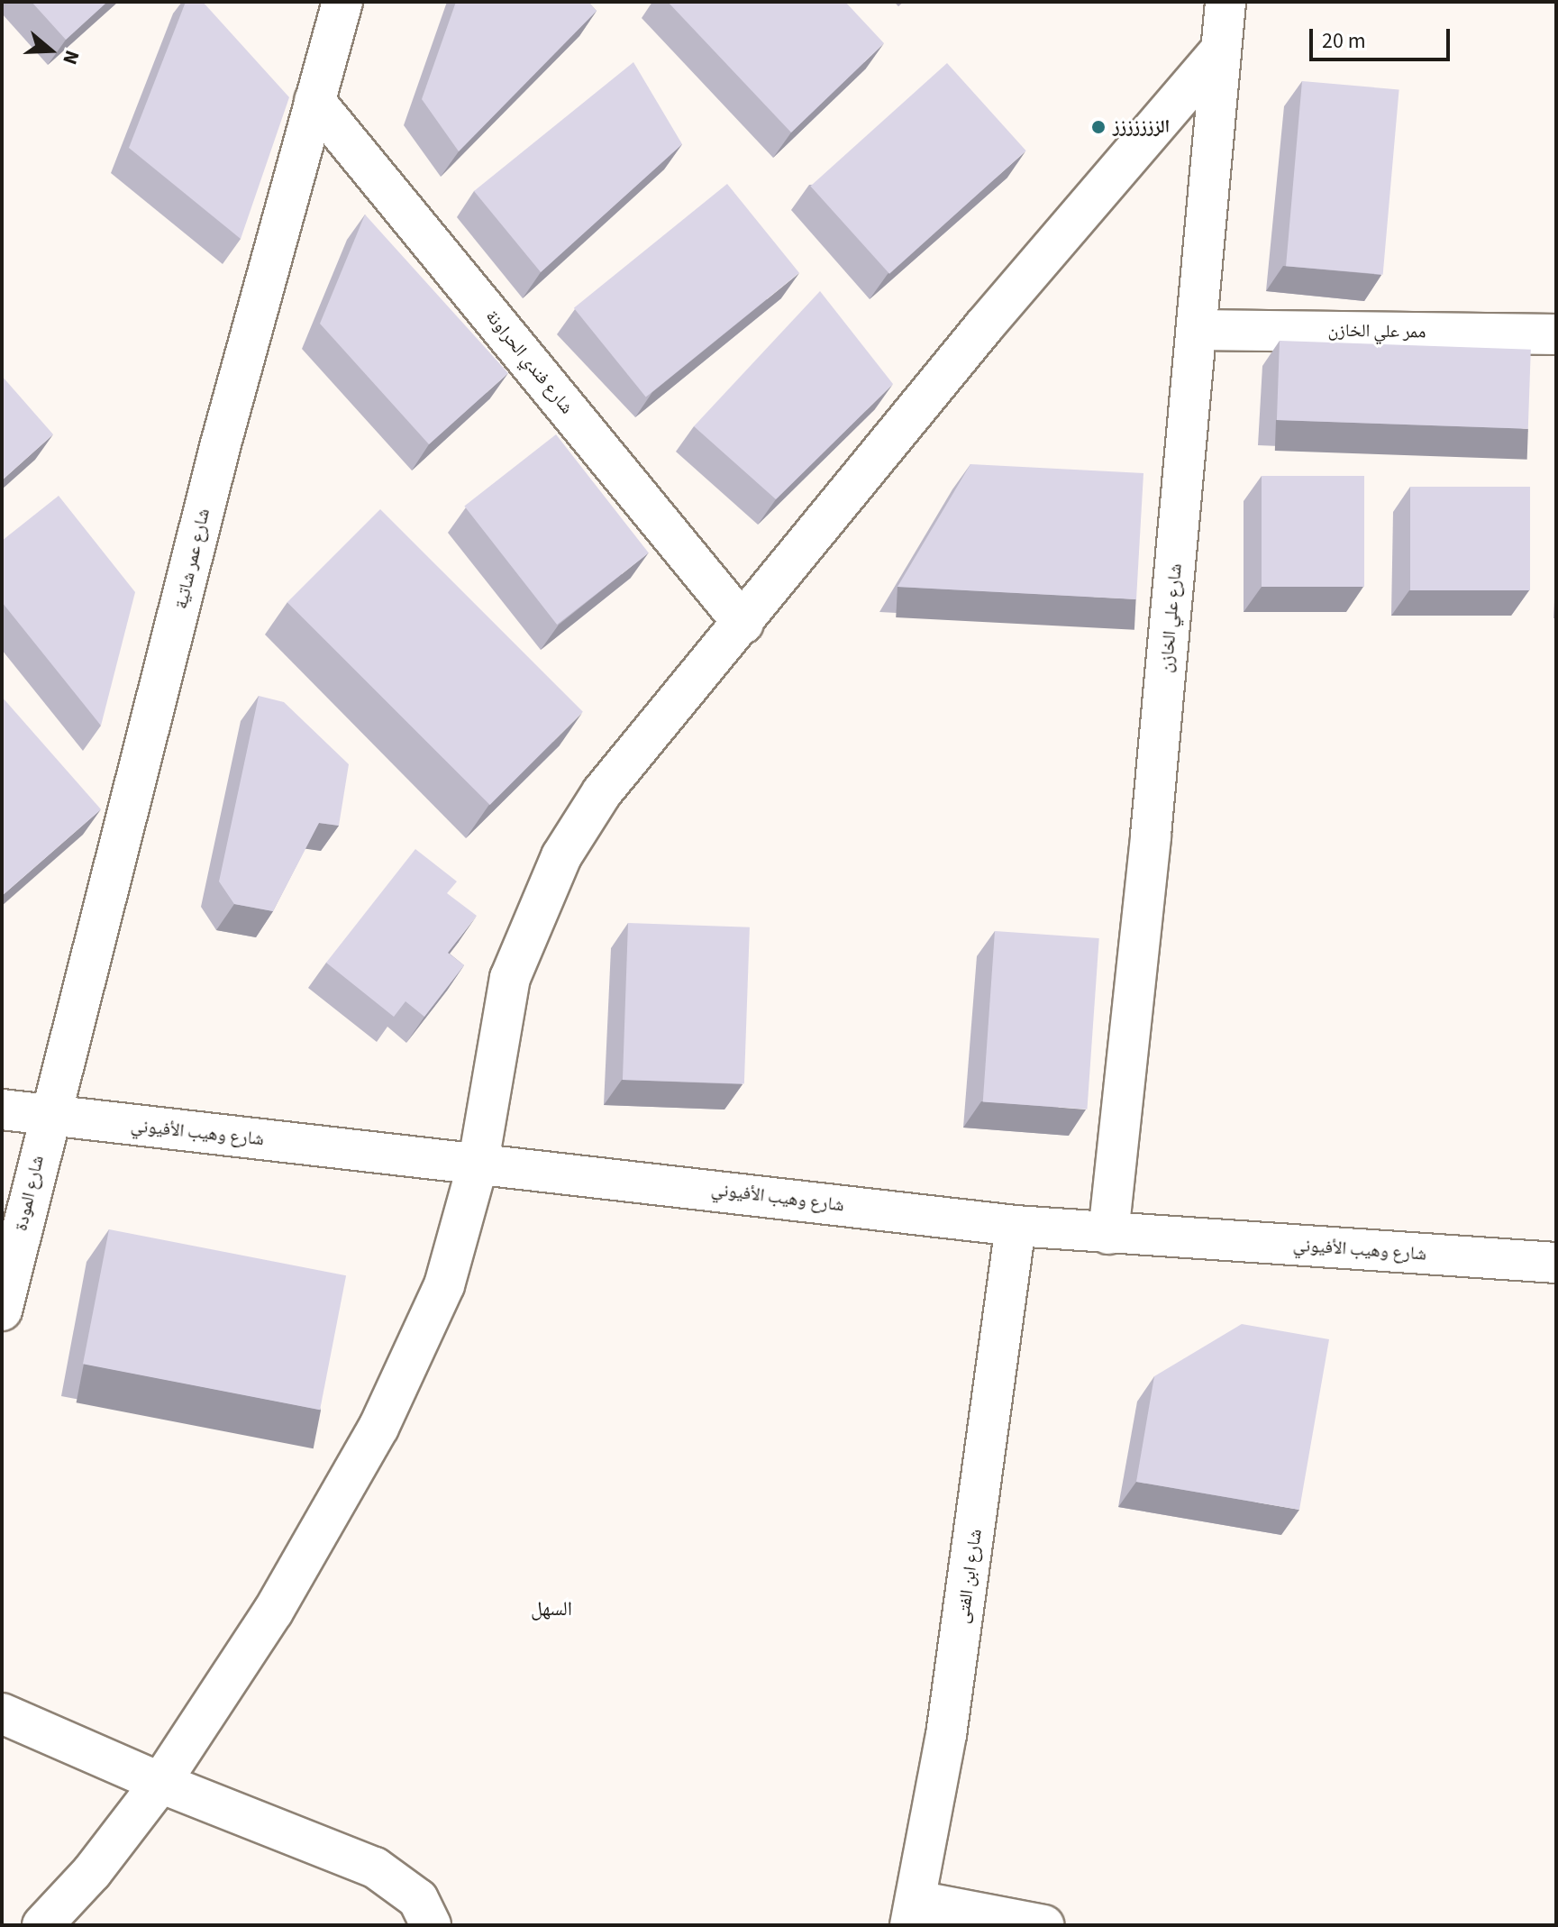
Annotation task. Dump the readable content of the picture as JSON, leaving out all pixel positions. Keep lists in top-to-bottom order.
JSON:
{
  "streets": {
    "street": [
      "ممر علي الخازن",
      "شارع فندي الحراونة",
      "شارع عمر شاتية",
      "شارع علي الخازن",
      "شارع وهيب الأفيوني",
      "شارع المودة",
      "شارع ابن الفتى"
    ]
  },
  "crossings": [
    ["ممر علي الخازن", "شارع علي الخازن"],
    ["شارع فندي الحراونة", "شارع عمر شاتية"],
    ["شارع عمر شاتية", "شارع وهيب الأفيوني"],
    ["شارع عمر شاتية", "شارع المودة"],
    ["شارع علي الخازن", "شارع وهيب الأفيوني"],
    ["شارع وهيب الأفيوني", "شارع المودة"],
    ["شارع وهيب الأفيوني", "شارع ابن الفتى"]
  ],
  "districts": ["السهل"],
  "places": ["الززززززز"],
  "scale_bar": "20 m",
  "north": "right"
}
